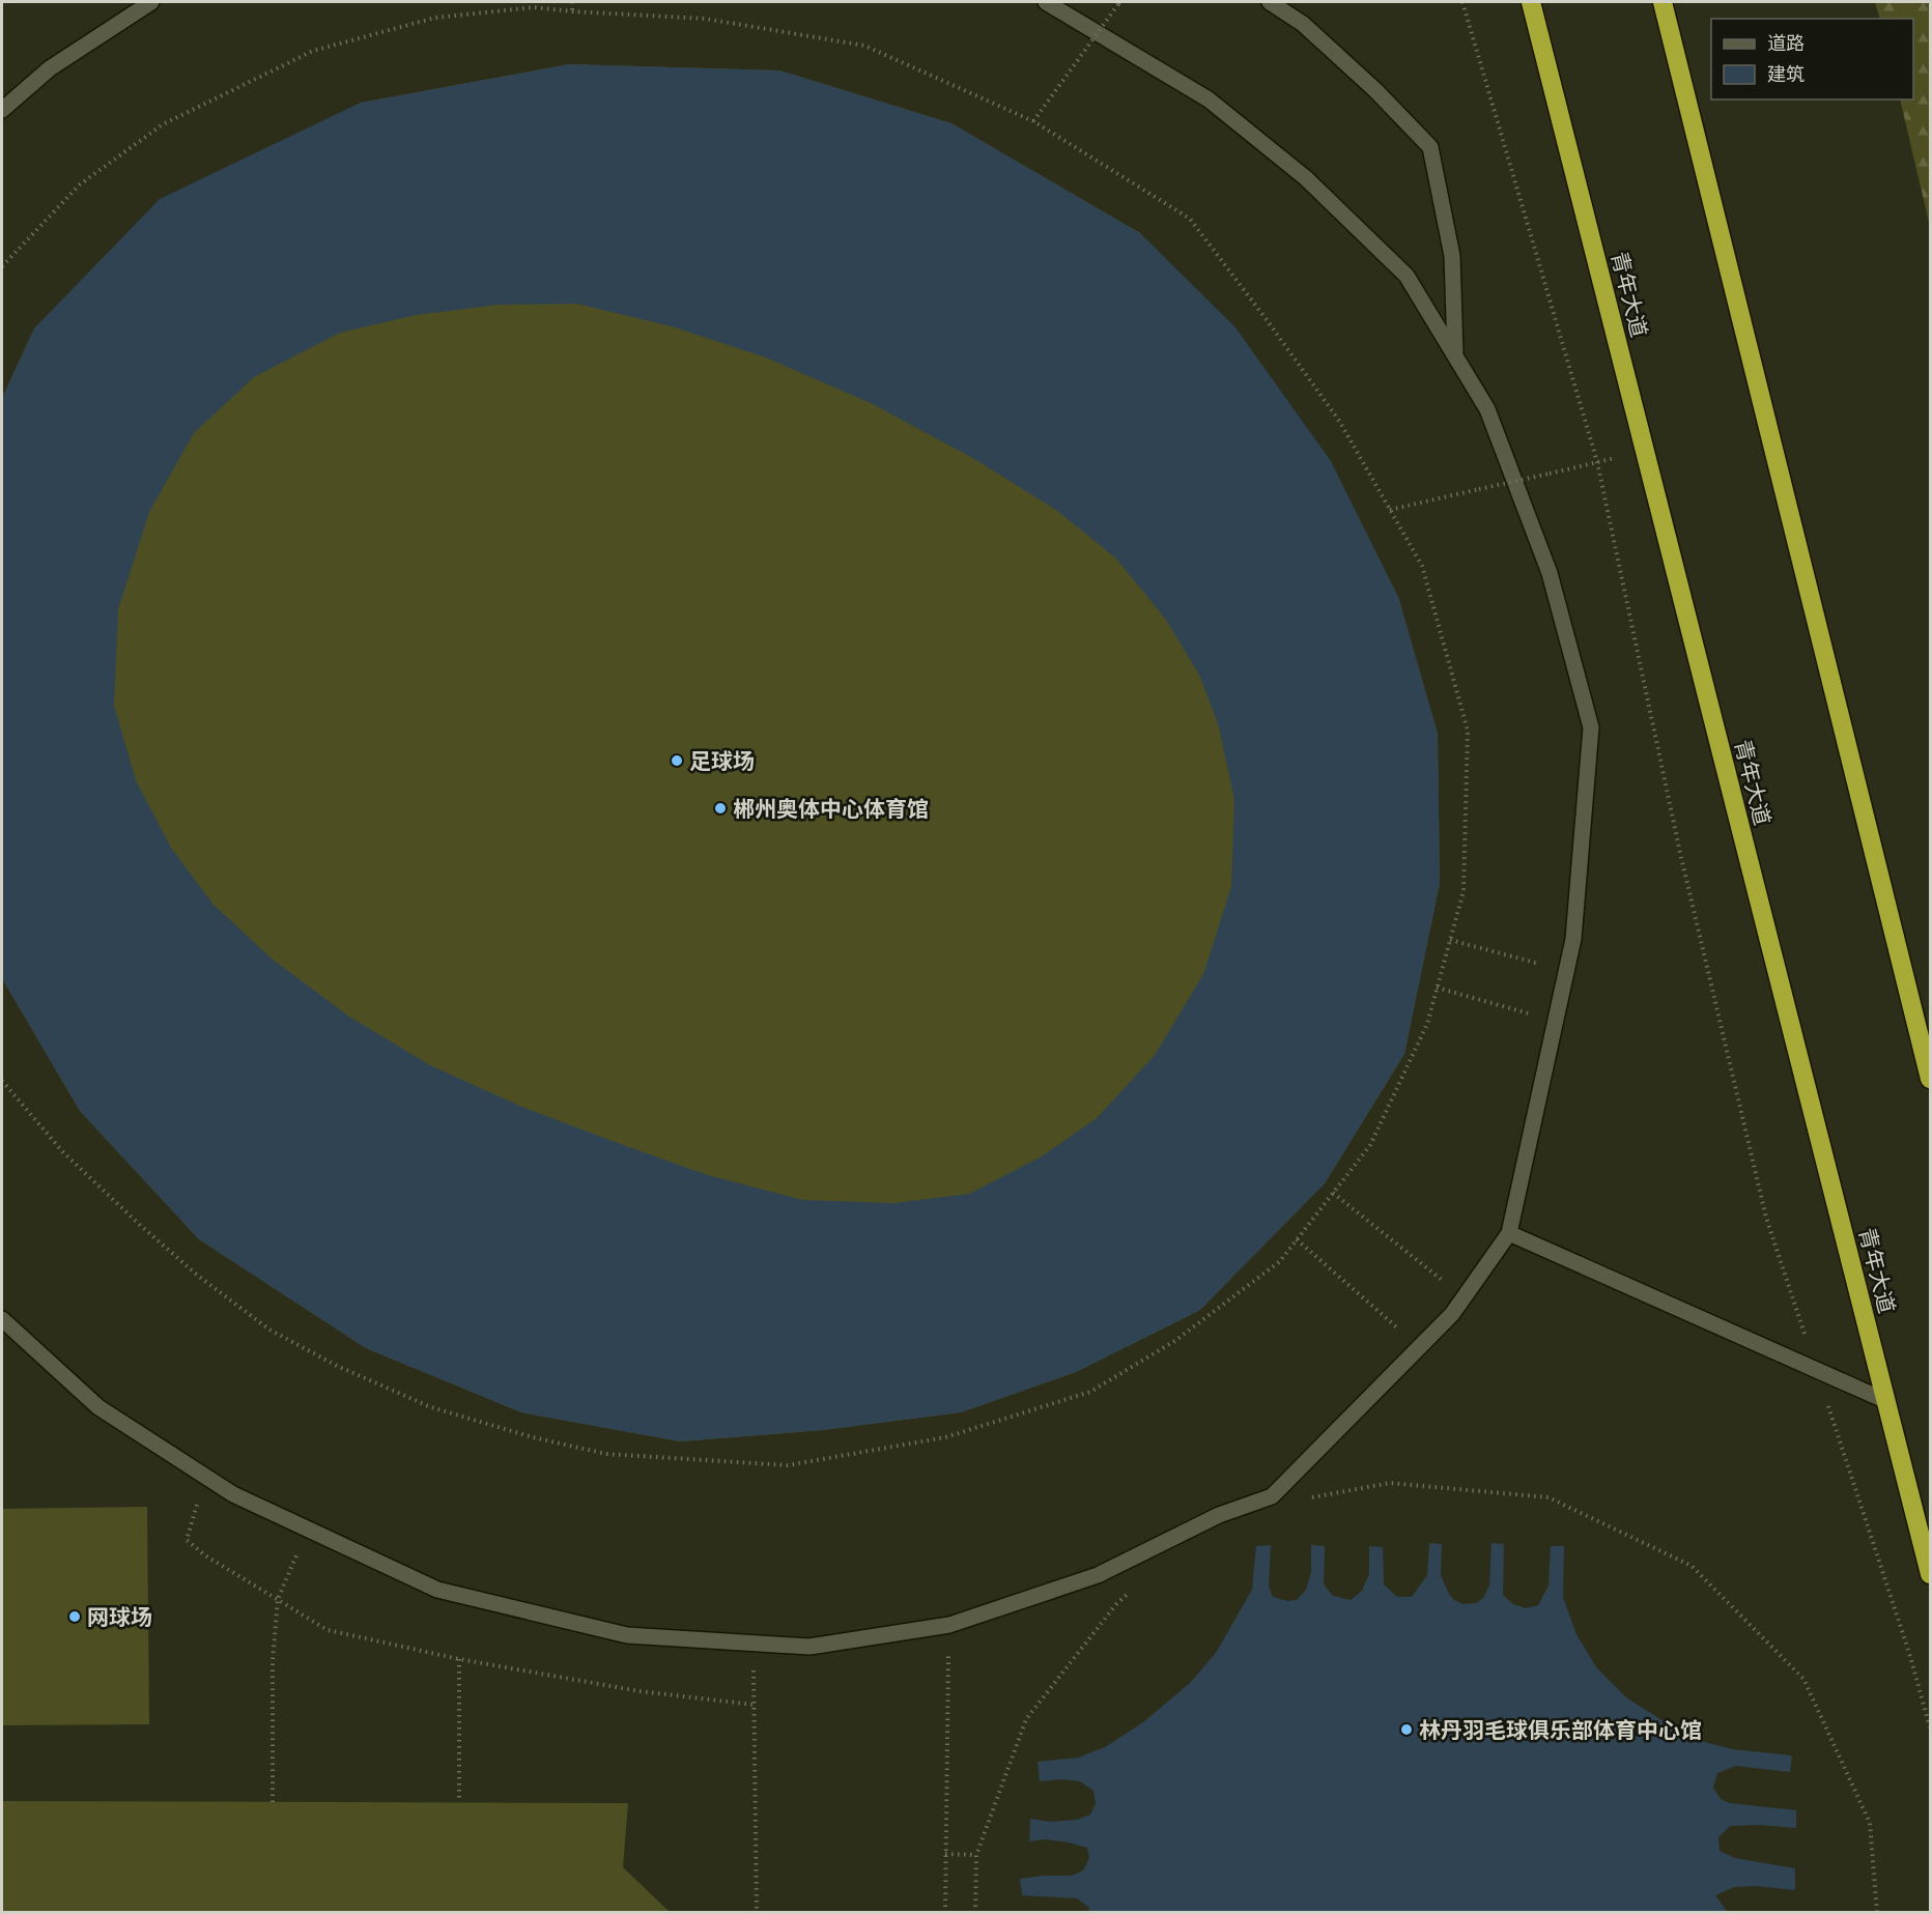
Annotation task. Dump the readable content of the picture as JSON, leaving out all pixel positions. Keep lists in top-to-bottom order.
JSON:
{
  "streets": {
    "highway": ["青年大道"]
  },
  "places": [
    "足球场",
    "郴州奥体中心体育馆",
    "网球场",
    "林丹羽毛球俱乐部体育中心馆"
  ],
  "legend": ["道路", "建筑"]
}
